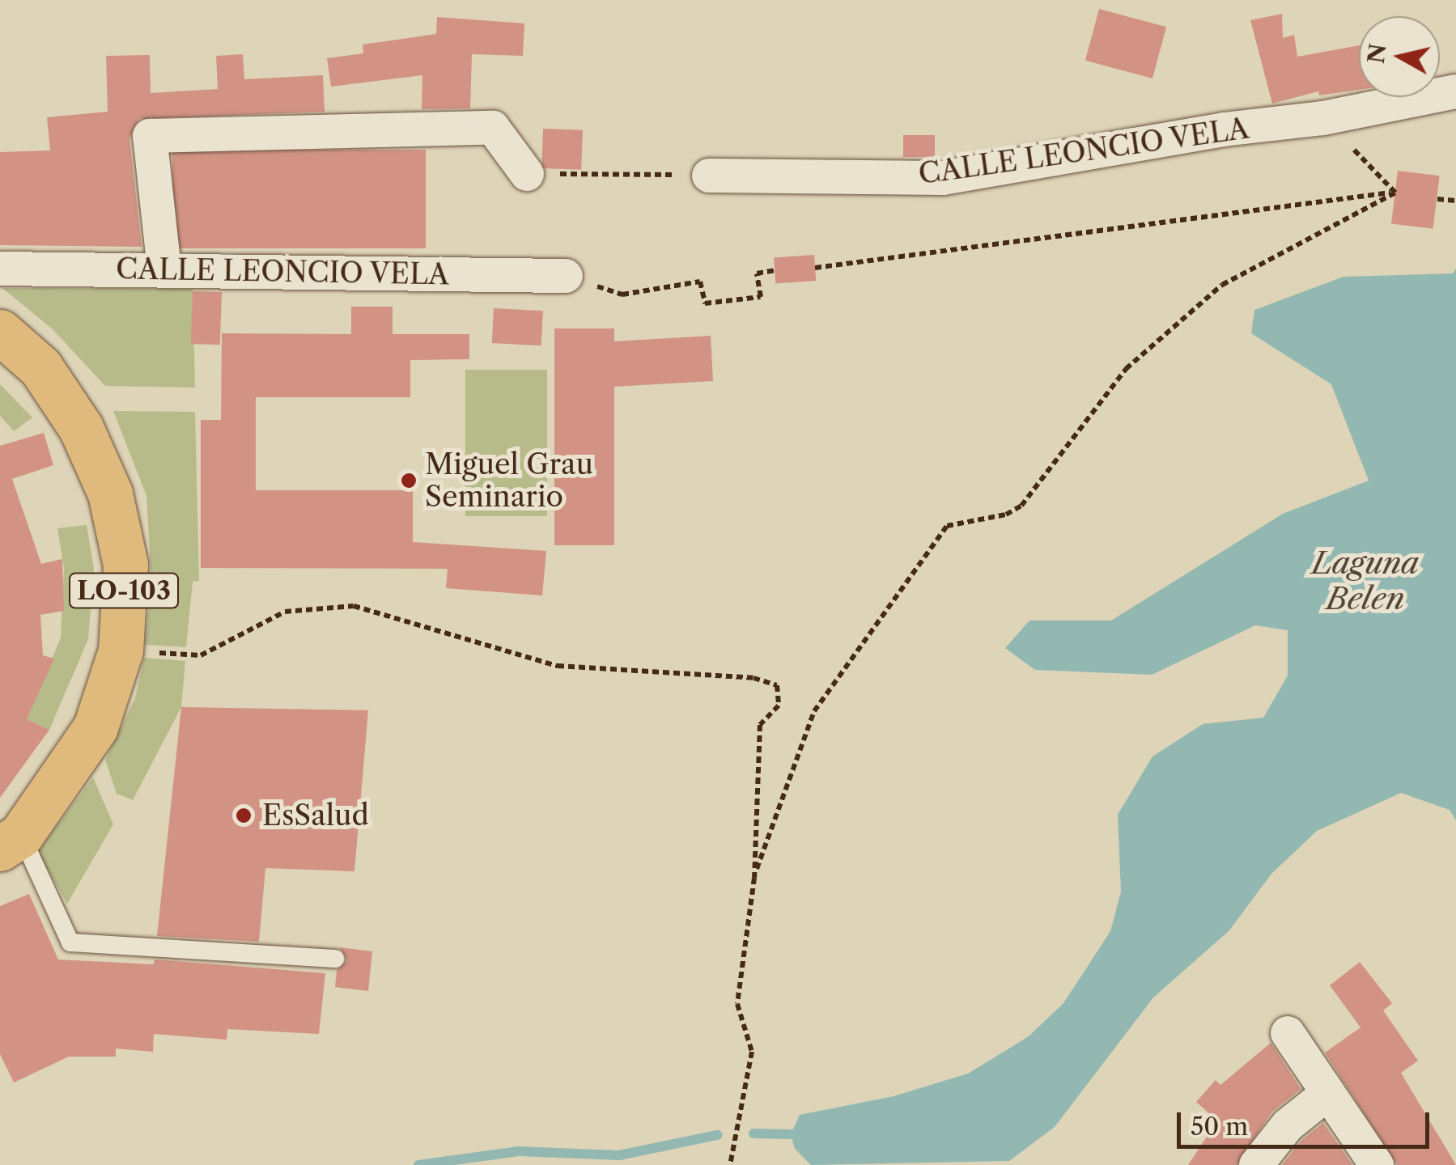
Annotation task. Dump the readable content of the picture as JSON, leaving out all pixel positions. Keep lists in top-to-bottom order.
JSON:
{
  "streets": {
    "main road": ["LO-103"],
    "street": ["CALLE LEONCIO VELA"]
  },
  "water": ["Laguna Belen"],
  "places": ["Miguel Grau Seminario", "EsSalud"],
  "scale_bar": "50 m",
  "north": "left"
}
